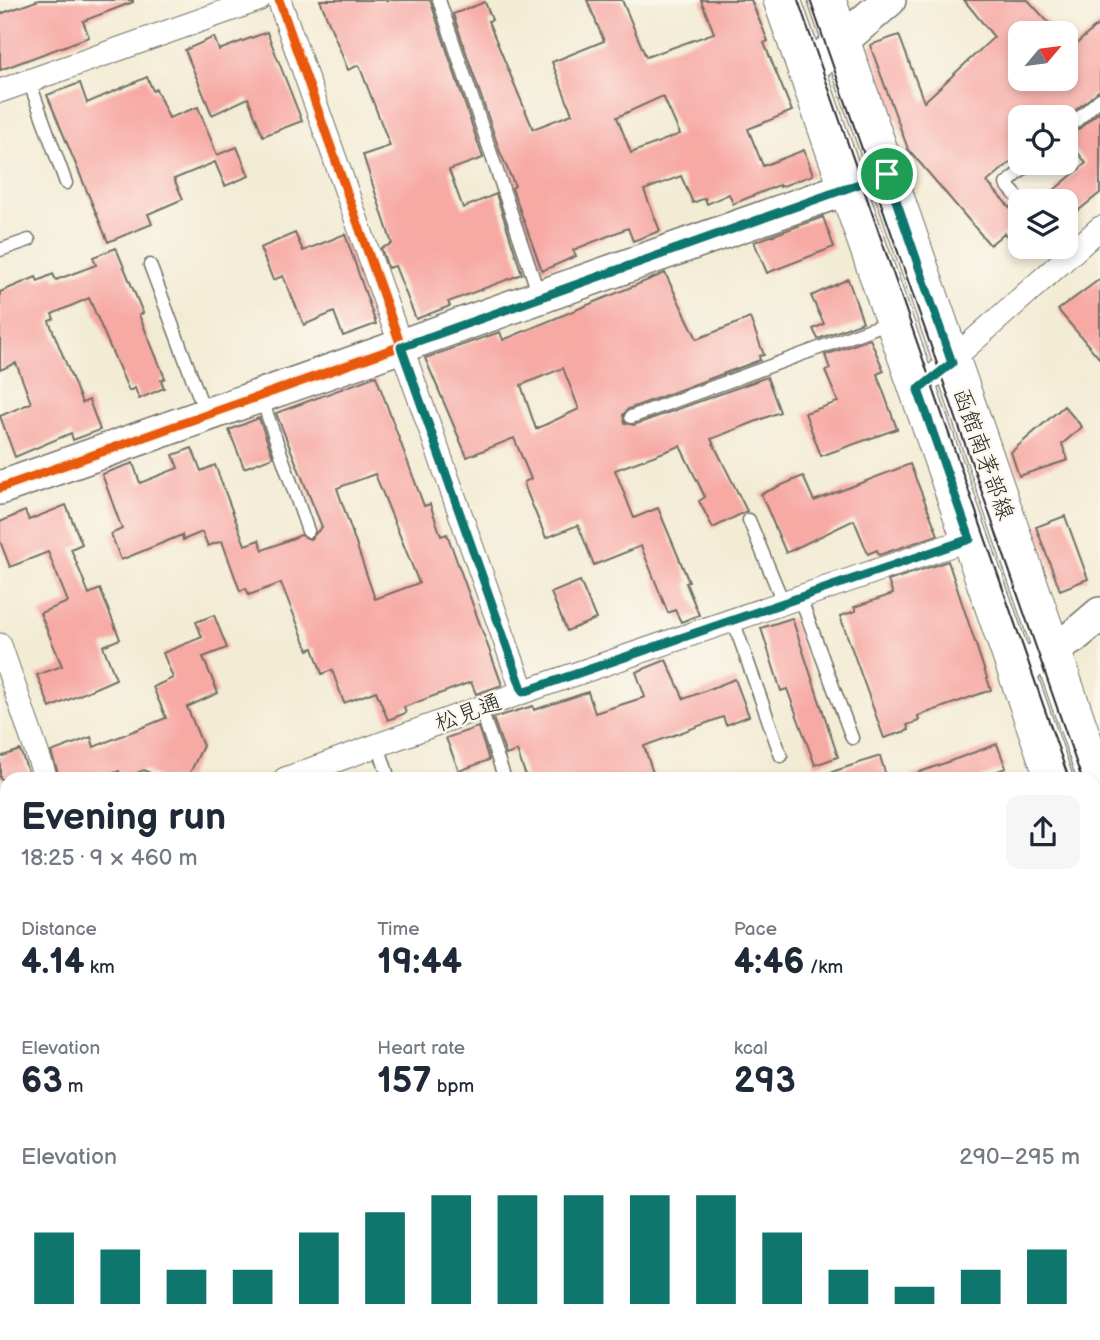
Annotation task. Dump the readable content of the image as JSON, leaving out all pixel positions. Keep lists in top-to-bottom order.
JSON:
{
  "streets": {
    "main road": ["函館南茅部線"],
    "street": ["松見通"]
  },
  "crossings": [
    ["函館南茅部線", "松見通"]
  ],
  "north": "top right",
  "page": {
    "heading": ["Evening run", "18:25 · 9 × 460 m"],
    "stats": [
      ["Distance", "4.14 km"],
      ["Time", "19:44"],
      ["Pace", "4:46 /km"],
      ["Elevation", "63 m"],
      ["Heart rate", "157 bpm"],
      ["kcal", "293"]
    ],
    "chart": ["Elevation", "290–295 m"]
  }
}
